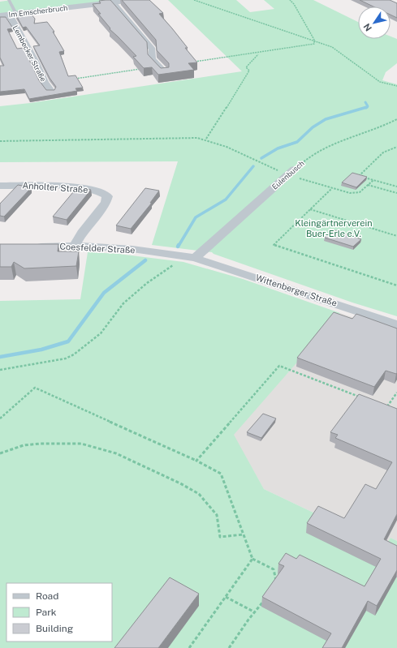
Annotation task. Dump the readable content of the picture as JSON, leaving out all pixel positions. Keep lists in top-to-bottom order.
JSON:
{
  "streets": {
    "street": [
      "Im Emscherbruch",
      "Lembecker Straße",
      "Eulenbusch",
      "Anholter Straße",
      "Coesfelder Straße",
      "Wittenberger Straße"
    ]
  },
  "crossings": [
    ["Im Emscherbruch", "Lembecker Straße"],
    ["Eulenbusch", "Coesfelder Straße"],
    ["Eulenbusch", "Wittenberger Straße"],
    ["Anholter Straße", "Coesfelder Straße"],
    ["Coesfelder Straße", "Wittenberger Straße"]
  ],
  "parks": ["Kleingärtnerverein Buer-Erle e.V."],
  "legend": ["Road", "Park", "Building"],
  "north": "bottom left"
}
